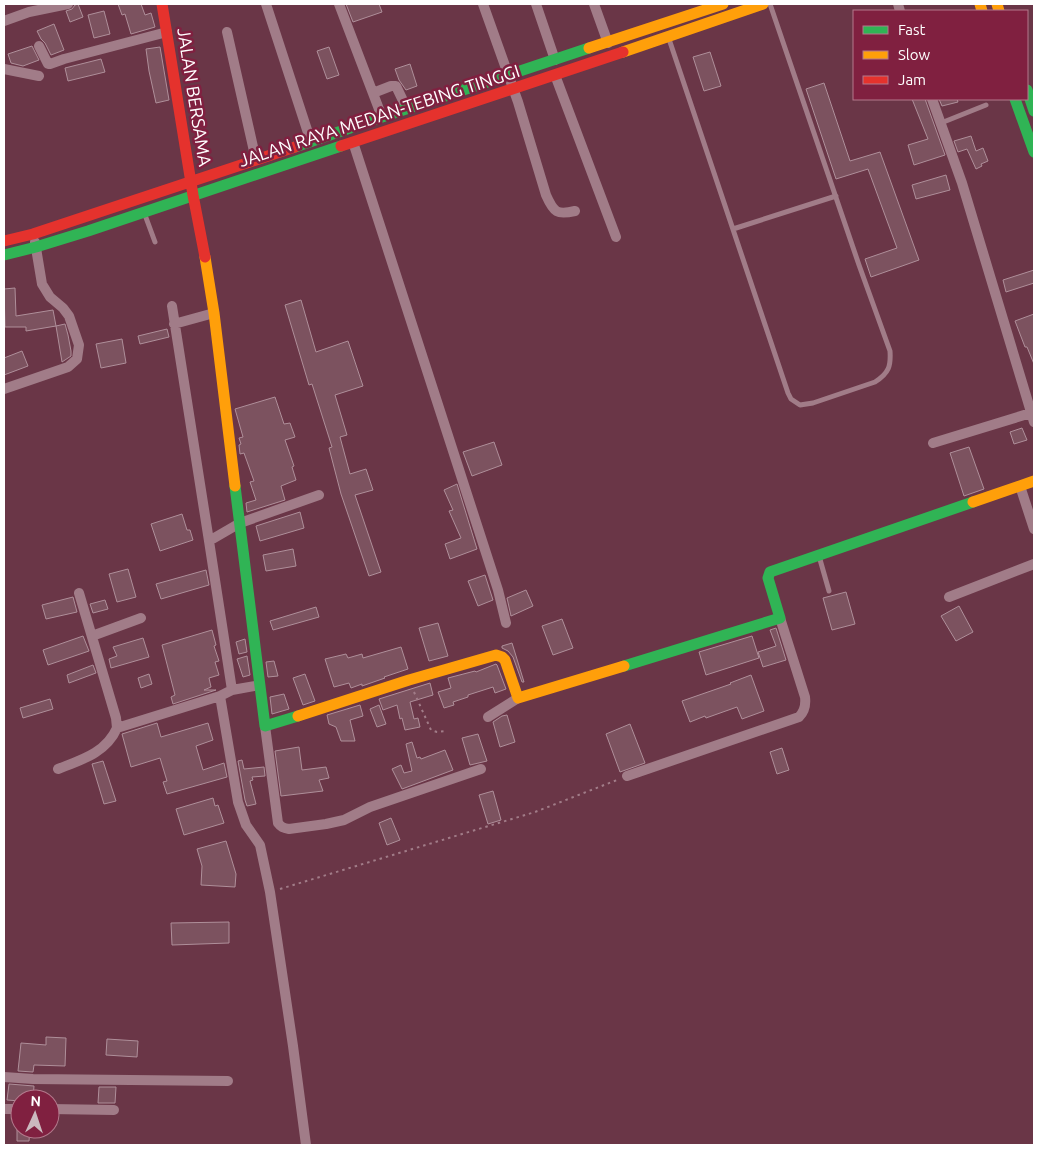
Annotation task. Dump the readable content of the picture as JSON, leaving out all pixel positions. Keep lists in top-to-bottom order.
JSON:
{
  "streets": {
    "main road": ["JALAN BERSAMA", "JALAN RAYA MEDAN-TEBING TINGGI"]
  },
  "crossings": [
    ["JALAN BERSAMA", "JALAN RAYA MEDAN-TEBING TINGGI"]
  ],
  "legend": ["Fast", "Slow", "Jam"],
  "north": "top"
}
